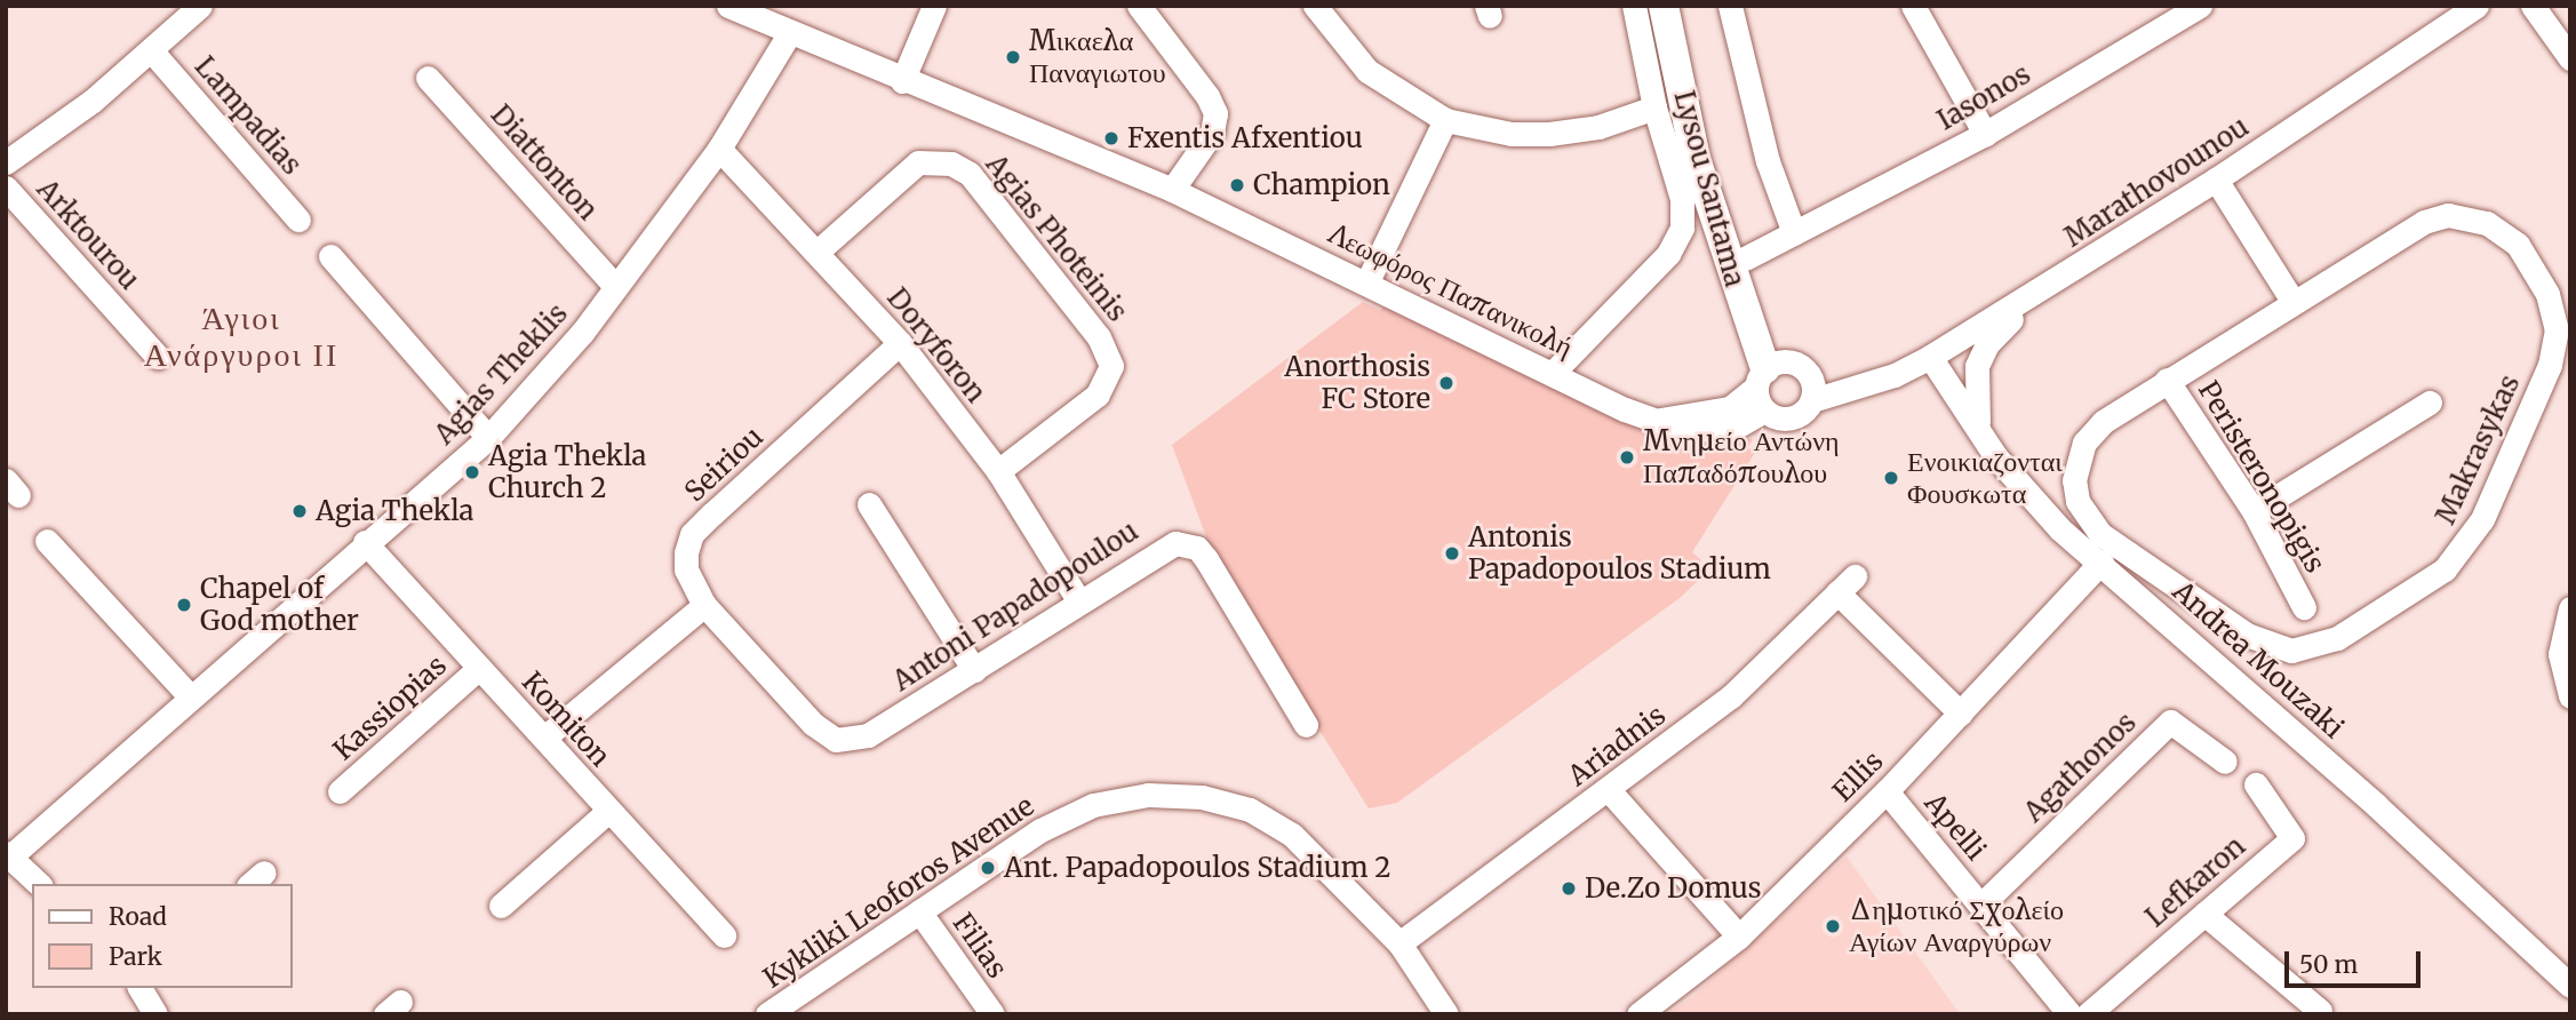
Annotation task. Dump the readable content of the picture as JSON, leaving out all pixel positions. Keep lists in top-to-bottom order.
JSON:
{
  "streets": {
    "main road": ["Lysou Santama"],
    "street": [
      "Iasonos",
      "Lampadias",
      "Diattonton",
      "Marathovounou",
      "Arktourou",
      "Agias Photeinis",
      "Λεωφόρος Παπανικολή",
      "Doryforon",
      "Agias Theklis",
      "Makrasykas",
      "Seiriou",
      "Peristeronopigis",
      "Antoni Papadopoulou",
      "Andrea Mouzaki",
      "Kassiopias",
      "Komiton",
      "Ariadnis",
      "Agathonos",
      "Ellis",
      "Apelli",
      "Lefkaron",
      "Kykliki Leoforos Avenue",
      "Filias"
    ]
  },
  "crossings": [
    ["Iasonos", "Lysou Santama"],
    ["Diattonton", "Agias Theklis"],
    ["Marathovounou", "Λεωφόρος Παπανικολή"],
    ["Marathovounou", "Andrea Mouzaki"],
    ["Lysou Santama", "Λεωφόρος Παπανικολή"],
    ["Agias Photeinis", "Doryforon"],
    ["Λεωφόρος Παπανικολή", "Agias Theklis"],
    ["Doryforon", "Agias Theklis"],
    ["Doryforon", "Seiriou"],
    ["Doryforon", "Antoni Papadopoulou"],
    ["Agias Theklis", "Komiton"],
    ["Makrasykas", "Peristeronopigis"],
    ["Seiriou", "Antoni Papadopoulou"],
    ["Andrea Mouzaki", "Ellis"],
    ["Kassiopias", "Komiton"],
    ["Ariadnis", "Ellis"],
    ["Ariadnis", "Kykliki Leoforos Avenue"],
    ["Agathonos", "Apelli"],
    ["Ellis", "Apelli"],
    ["Kykliki Leoforos Avenue", "Filias"]
  ],
  "districts": ["Άγιοι Ανάργυροι ΙΙ"],
  "places": [
    "Μικαελα Παναγιωτου",
    "Fxentis Afxentiou",
    "Champion",
    "Anorthosis FC Store",
    "Μνημείο Αντώνη Παπαδόπουλου",
    "Agia Thekla Church 2",
    "Ενοικιαζονται Φουσκωτα",
    "Agia Thekla",
    "Antonis Papadopoulos Stadium",
    "Chapel of God mother",
    "Ant. Papadopoulos Stadium 2",
    "De.Zo Domus",
    "Δημοτικό Σχολείο Αγίων Αναργύρων"
  ],
  "legend": ["Road", "Park"],
  "scale_bar": "50 m"
}
